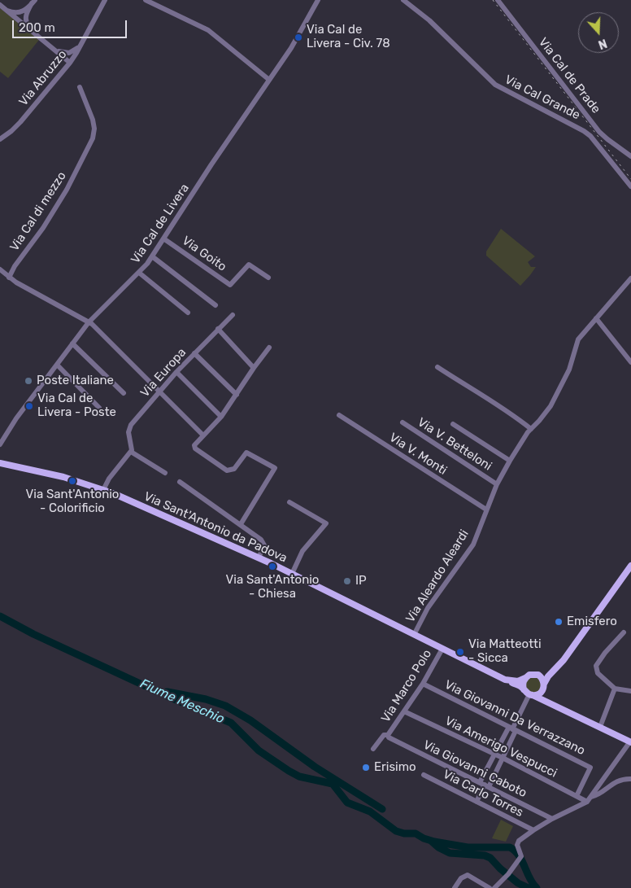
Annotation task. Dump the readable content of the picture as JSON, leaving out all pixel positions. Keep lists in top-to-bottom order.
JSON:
{
  "streets": {
    "main road": ["Via Sant'Antonio da Padova"],
    "street": [
      "Via Cal de Prade",
      "Via Abruzzo",
      "Via Cal Grande",
      "Via Cal di mezzo",
      "Via Cal de Livera",
      "Via Goito",
      "Via Europa",
      "Via V. Betteloni",
      "Via V. Monti",
      "Via Aleardo Aleardi",
      "Via Marco Polo",
      "Via Giovanni Da Verrazzano",
      "Via Amerigo Vespucci",
      "Via Giovanni Caboto",
      "Via Carlo Torres"
    ]
  },
  "crossings": [
    ["Via Cal de Livera", "Via Goito"],
    ["Via V. Betteloni", "Via Aleardo Aleardi"],
    ["Via V. Monti", "Via Aleardo Aleardi"],
    ["Via Sant'Antonio da Padova", "Via Aleardo Aleardi"],
    ["Via Sant'Antonio da Padova", "Via Marco Polo"],
    ["Via Marco Polo", "Via Giovanni Da Verrazzano"],
    ["Via Marco Polo", "Via Amerigo Vespucci"],
    ["Via Marco Polo", "Via Giovanni Caboto"],
    ["Via Giovanni Da Verrazzano", "Via Amerigo Vespucci"]
  ],
  "water": ["Fiume Meschio"],
  "places": [
    "Via Cal de Livera - Civ. 78",
    "Poste Italiane",
    "Via Cal de Livera - Poste",
    "Via Sant'Antonio - Colorificio",
    "Via Sant'Antonio - Chiesa",
    "IP",
    "Emisfero",
    "Via Matteotti - Sicca",
    "Erisimo"
  ],
  "scale_bar": "200 m",
  "north": "bottom"
}
